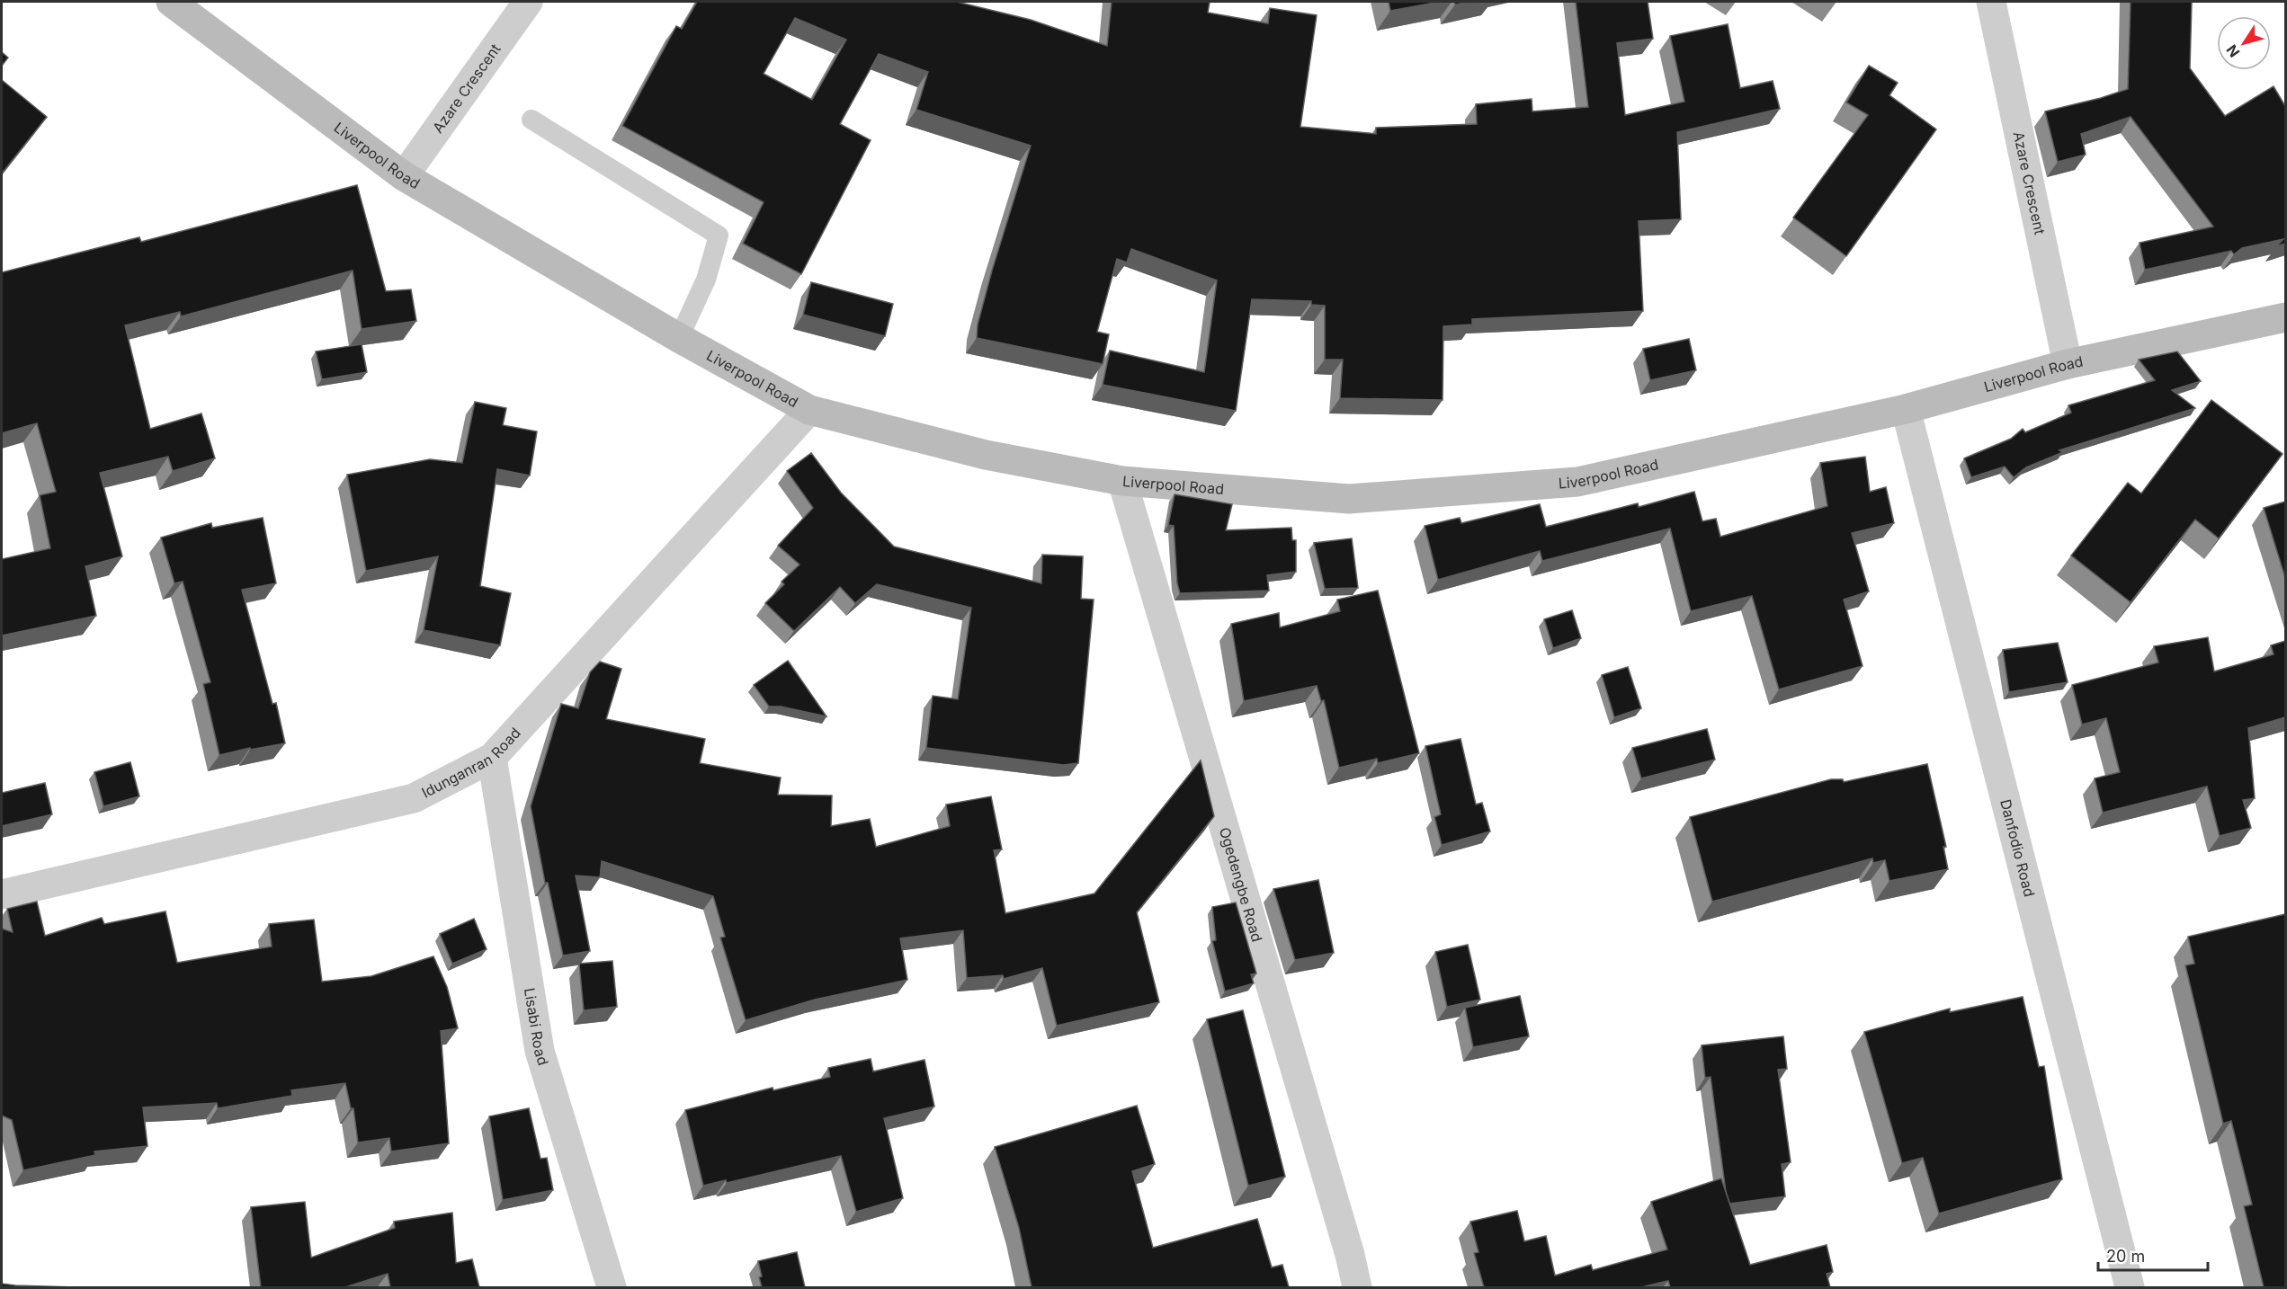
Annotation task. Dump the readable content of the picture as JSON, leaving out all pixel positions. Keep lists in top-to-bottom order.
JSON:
{
  "streets": {
    "main road": ["Liverpool Road"],
    "street": [
      "Azare Crescent",
      "Idunganran Road",
      "Danfodio Road",
      "Ogedengbe Road",
      "Lisabi Road"
    ]
  },
  "crossings": [
    ["Azare Crescent", "Liverpool Road"],
    ["Liverpool Road", "Idunganran Road"],
    ["Liverpool Road", "Danfodio Road"],
    ["Liverpool Road", "Ogedengbe Road"],
    ["Idunganran Road", "Lisabi Road"]
  ],
  "scale_bar": "20 m",
  "north": "bottom left"
}
